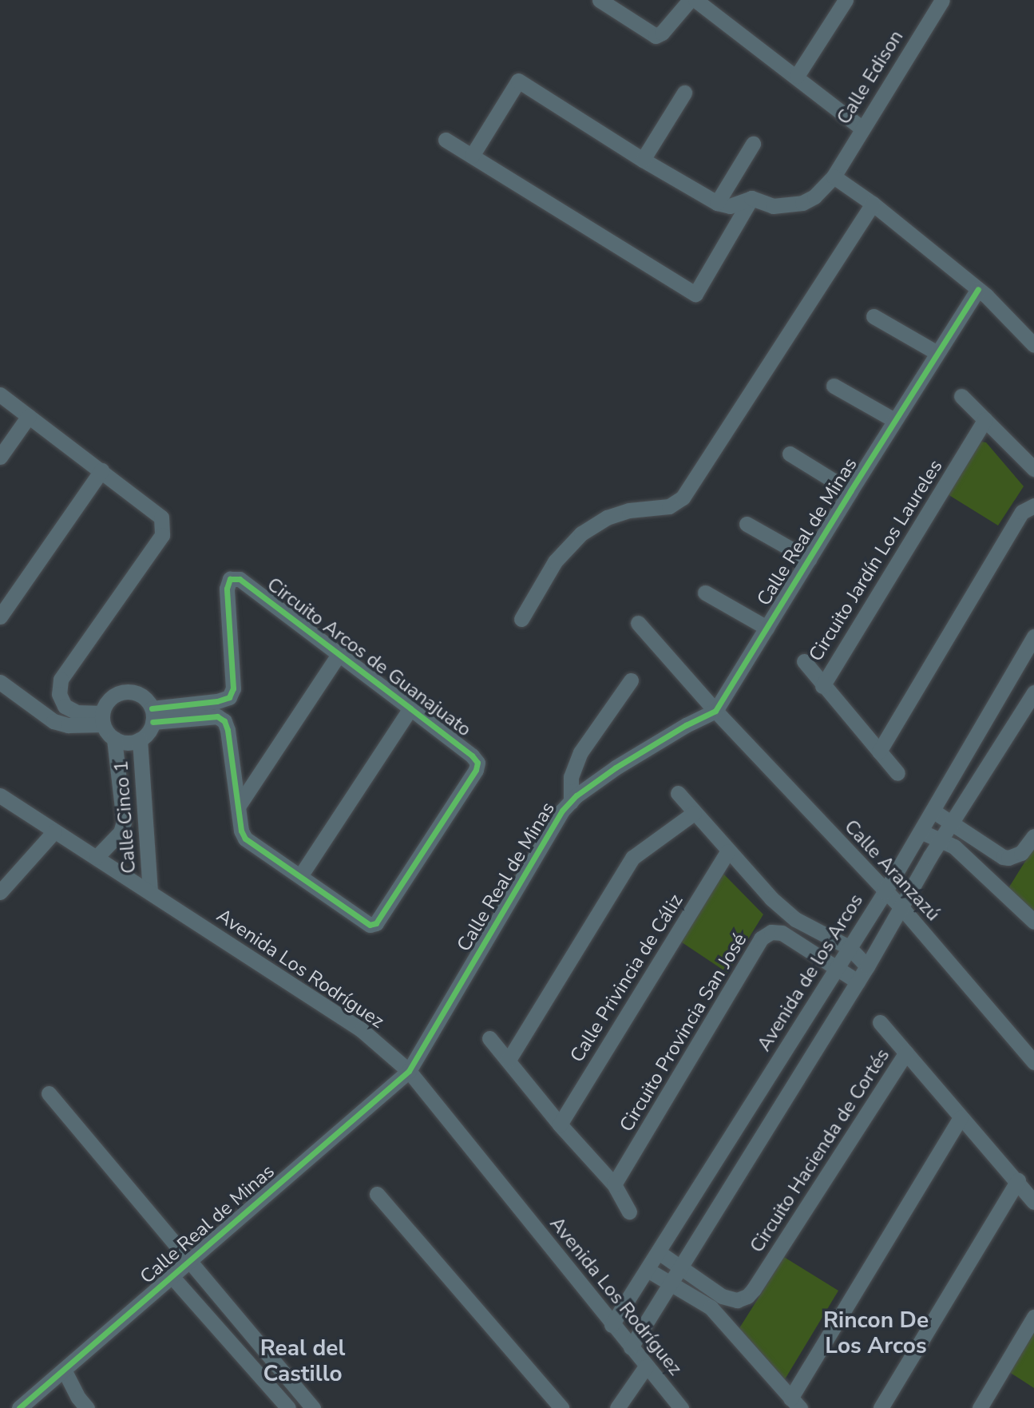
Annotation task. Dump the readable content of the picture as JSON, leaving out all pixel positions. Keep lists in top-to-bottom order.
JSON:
{
  "streets": {
    "street": [
      "Calle Edison",
      "Calle Real de Minas",
      "Circuito Jardín Los Laureles",
      "Circuito Arcos de Guanajuato",
      "Calle Cinco 1",
      "Calle Aranzazú",
      "Avenida Los Rodríguez",
      "Avenida de los Arcos",
      "Calle Privincia de Cáliz",
      "Circuito Provincia San José",
      "Circuito Hacienda de Cortés"
    ]
  },
  "crossings": [
    ["Calle Real de Minas", "Calle Aranzazú"],
    ["Calle Real de Minas", "Avenida Los Rodríguez"],
    ["Circuito Arcos de Guanajuato", "Calle Cinco 1"],
    ["Calle Cinco 1", "Avenida Los Rodríguez"],
    ["Calle Aranzazú", "Avenida de los Arcos"],
    ["Avenida Los Rodríguez", "Avenida de los Arcos"],
    ["Avenida de los Arcos", "Circuito Provincia San José"],
    ["Avenida de los Arcos", "Circuito Hacienda de Cortés"]
  ],
  "districts": ["Rincon De Los Arcos", "Real del Castillo"]
}
